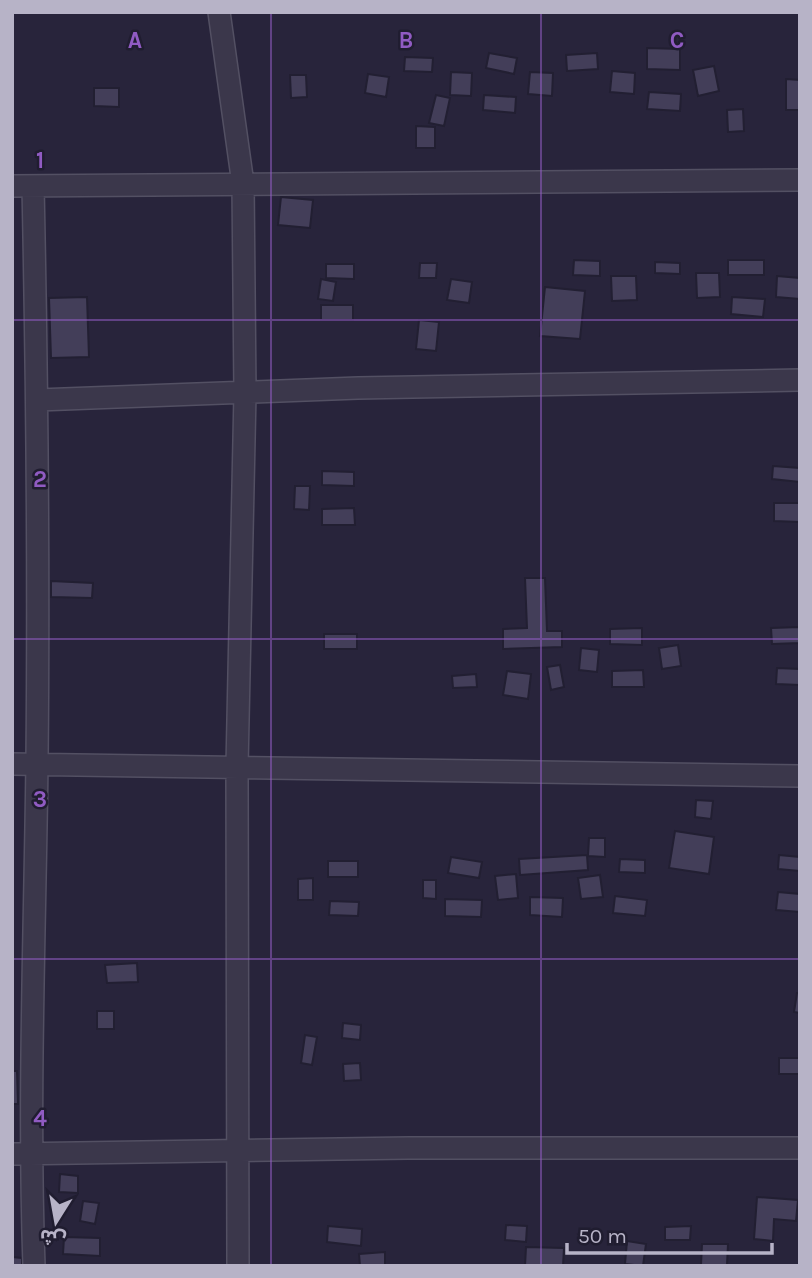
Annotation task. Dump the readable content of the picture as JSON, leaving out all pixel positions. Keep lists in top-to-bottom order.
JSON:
{
  "scale_bar": "50 m",
  "north": "bottom",
  "grid": {
    "columns": ["A", "B", "C"],
    "rows": [
      "1",
      "2",
      "3",
      "4"
    ]
  }
}
